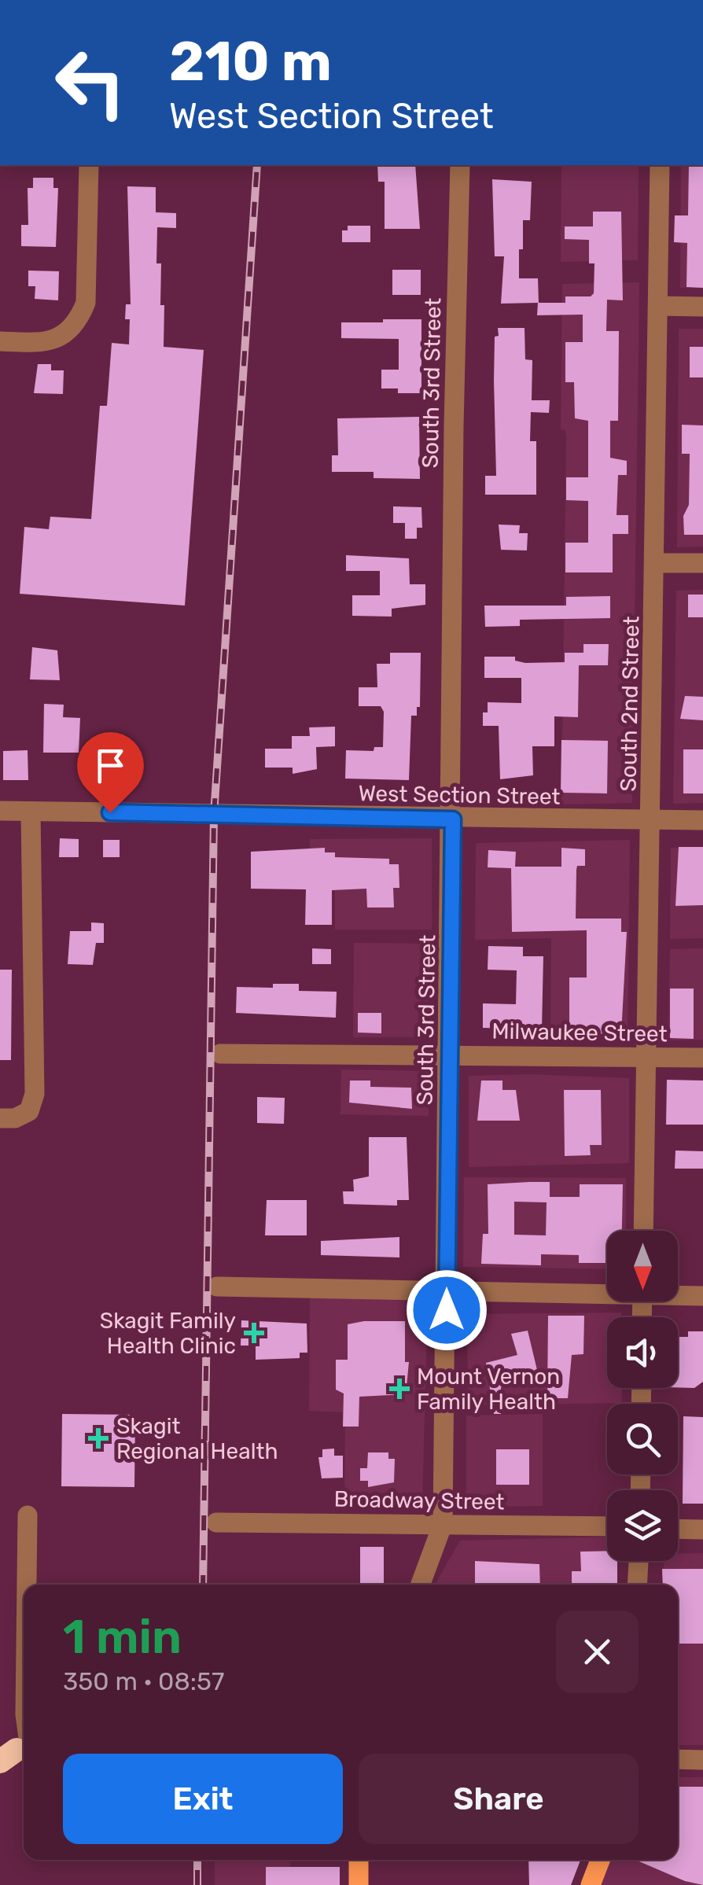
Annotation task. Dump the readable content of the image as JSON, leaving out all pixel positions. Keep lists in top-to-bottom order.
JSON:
{
  "streets": {
    "street": [
      "South 3rd Street",
      "South 2nd Street",
      "West Section Street",
      "Milwaukee Street",
      "Broadway Street"
    ]
  },
  "crossings": [
    ["South 3rd Street", "West Section Street"],
    ["South 3rd Street", "Milwaukee Street"],
    ["South 3rd Street", "Broadway Street"],
    ["South 2nd Street", "West Section Street"],
    ["South 2nd Street", "Milwaukee Street"]
  ],
  "places": {
    "health": ["Skagit Family Health Clinic", "Mount Vernon Family Health", "Skagit Regional Health"]
  },
  "north": "bottom",
  "page": {
    "turn": ["210 m", "West Section Street"],
    "heading": ["1 min", "350 m · 08:57"],
    "buttons": ["Exit", "Share"]
  }
}
